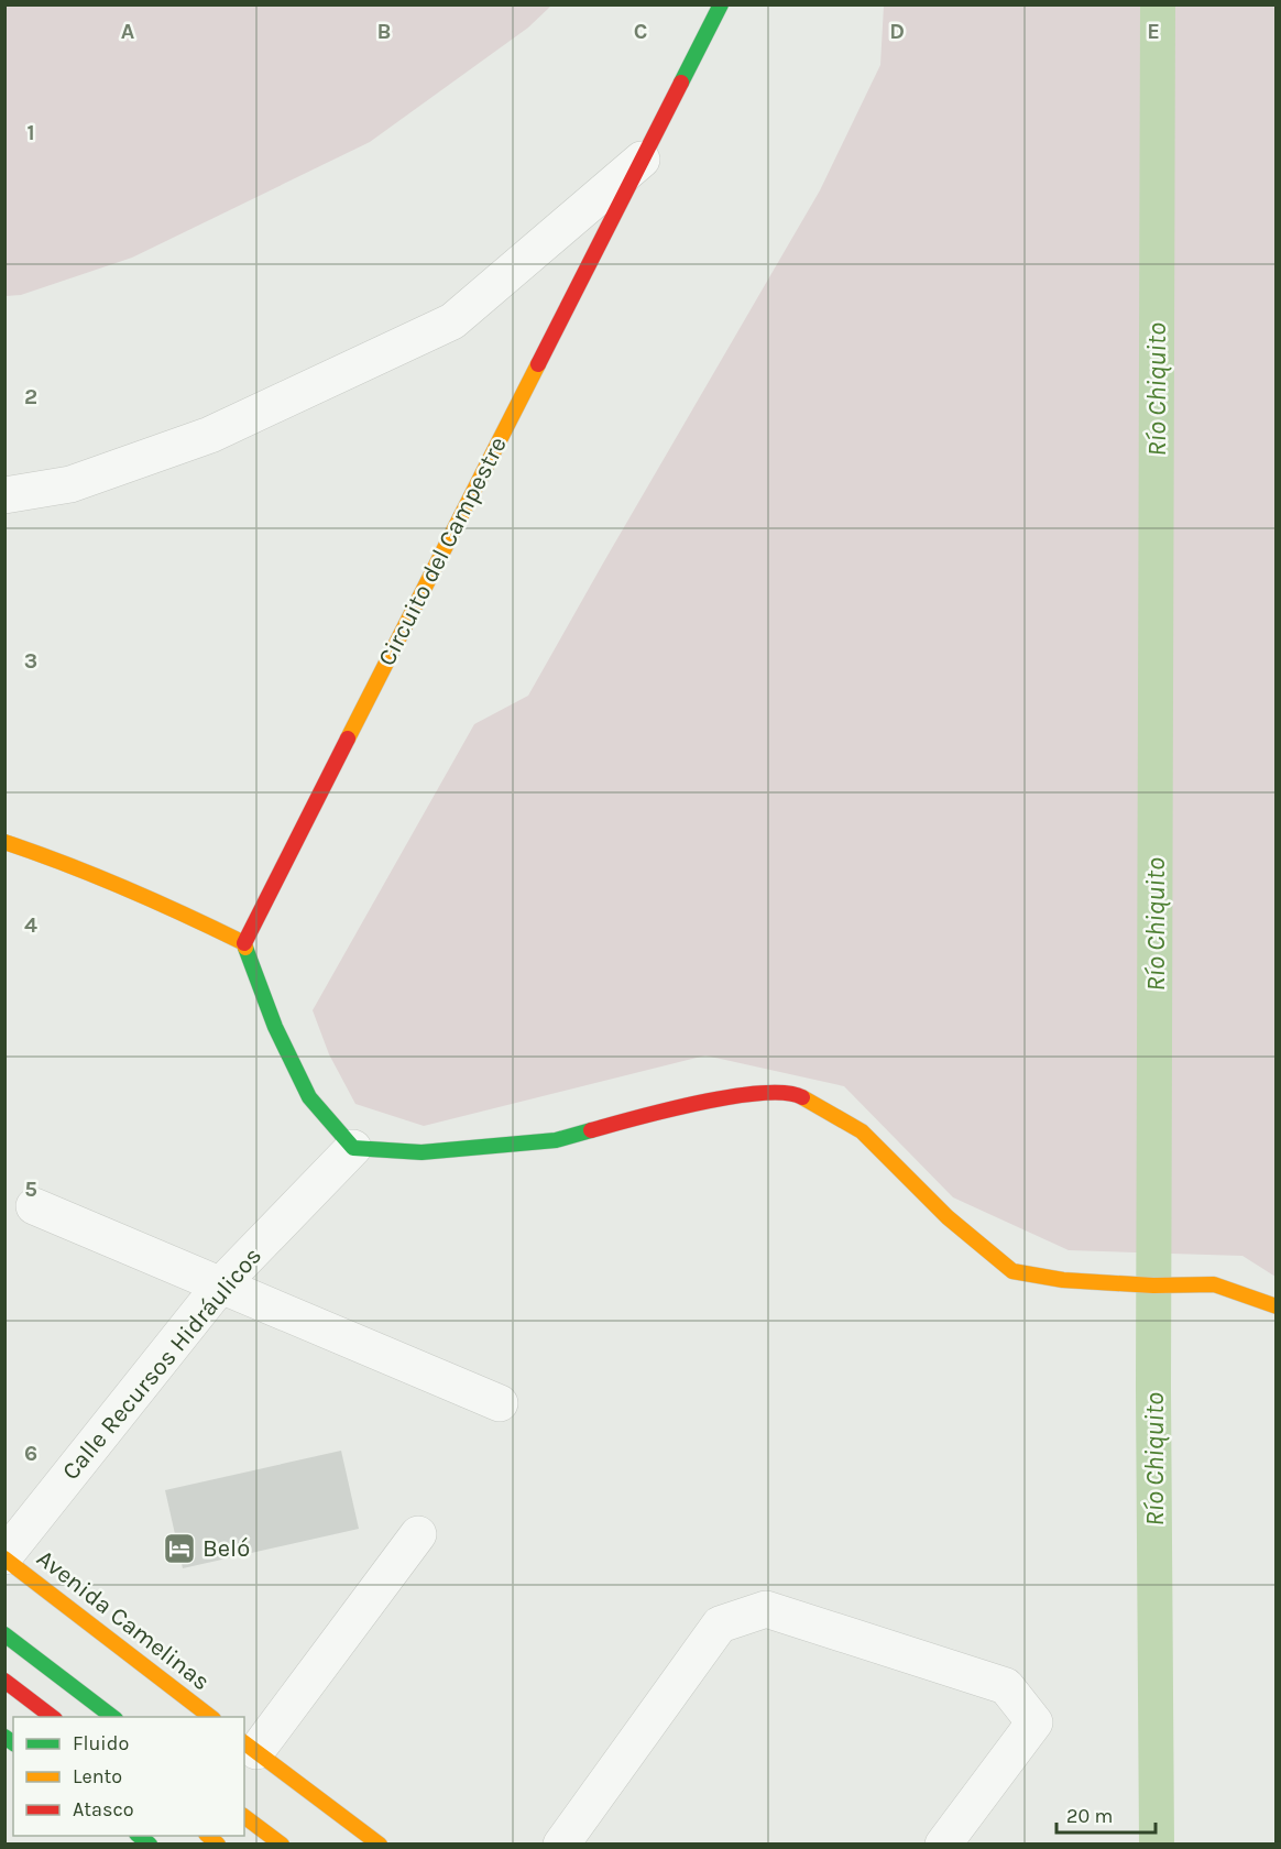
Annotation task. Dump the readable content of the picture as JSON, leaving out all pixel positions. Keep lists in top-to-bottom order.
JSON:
{
  "streets": {
    "main road": ["Circuito del Campestre", "Avenida Camelinas"],
    "street": ["Calle Recursos Hidráulicos"]
  },
  "crossings": [
    ["Calle Recursos Hidráulicos", "Avenida Camelinas"]
  ],
  "water": ["Río Chiquito"],
  "places": {
    "hotel": ["Beló"]
  },
  "legend": ["Fluido", "Lento", "Atasco"],
  "scale_bar": "20 m",
  "grid": {
    "columns": [
      "A",
      "B",
      "C",
      "D",
      "E"
    ],
    "rows": [
      "1",
      "2",
      "3",
      "4",
      "5",
      "6"
    ]
  }
}
